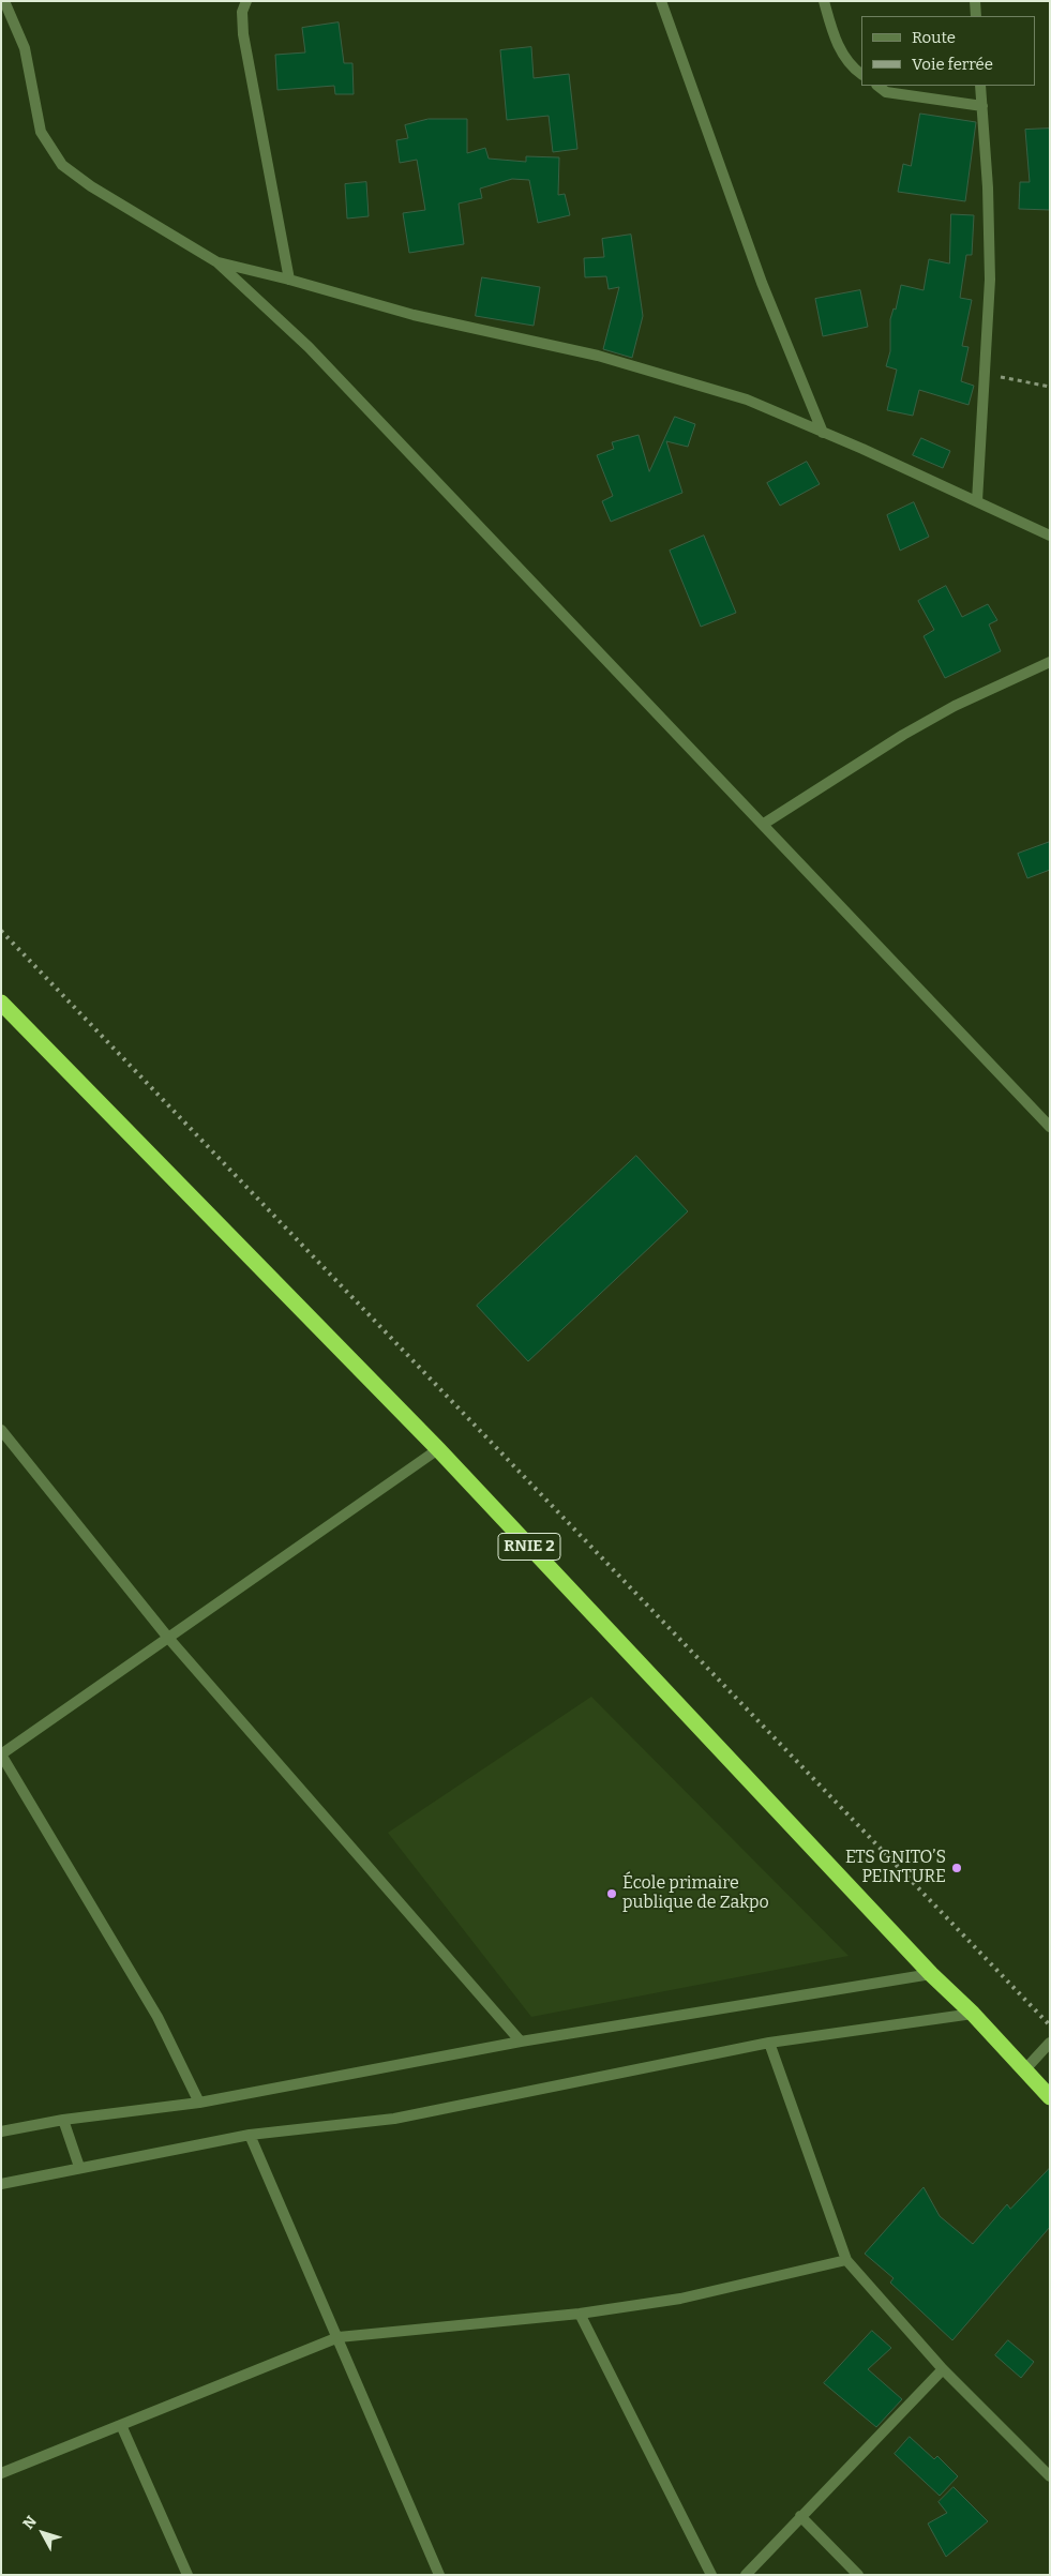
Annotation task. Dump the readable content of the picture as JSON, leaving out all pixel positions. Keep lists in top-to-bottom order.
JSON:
{
  "streets": {
    "highway": ["RNIE 2"]
  },
  "places": ["ETS GNITO’S PEINTURE", "École primaire publique de Zakpo"],
  "legend": ["Route", "Voie ferrée"],
  "north": "top left"
}
